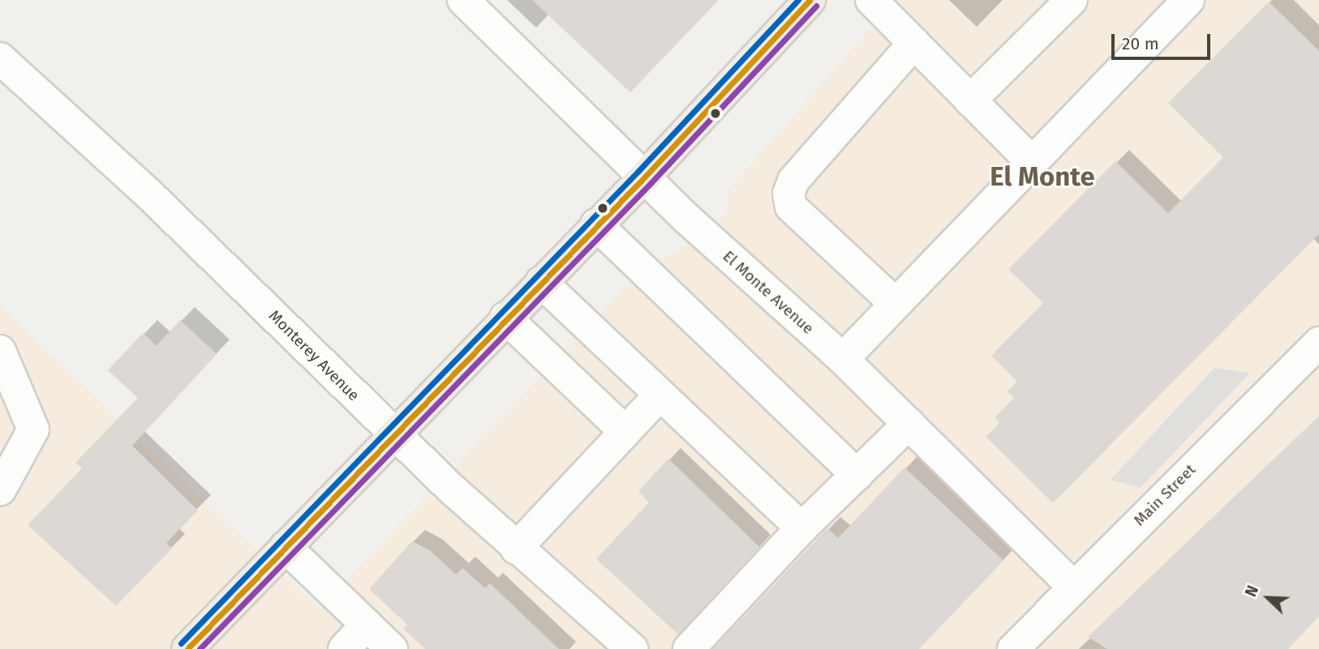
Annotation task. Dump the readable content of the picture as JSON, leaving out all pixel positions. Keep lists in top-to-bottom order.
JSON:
{
  "streets": {
    "street": ["El Monte Avenue", "Monterey Avenue", "Main Street"]
  },
  "crossings": [
    ["El Monte Avenue", "Main Street"]
  ],
  "districts": ["El Monte"],
  "scale_bar": "20 m",
  "north": "top left"
}
